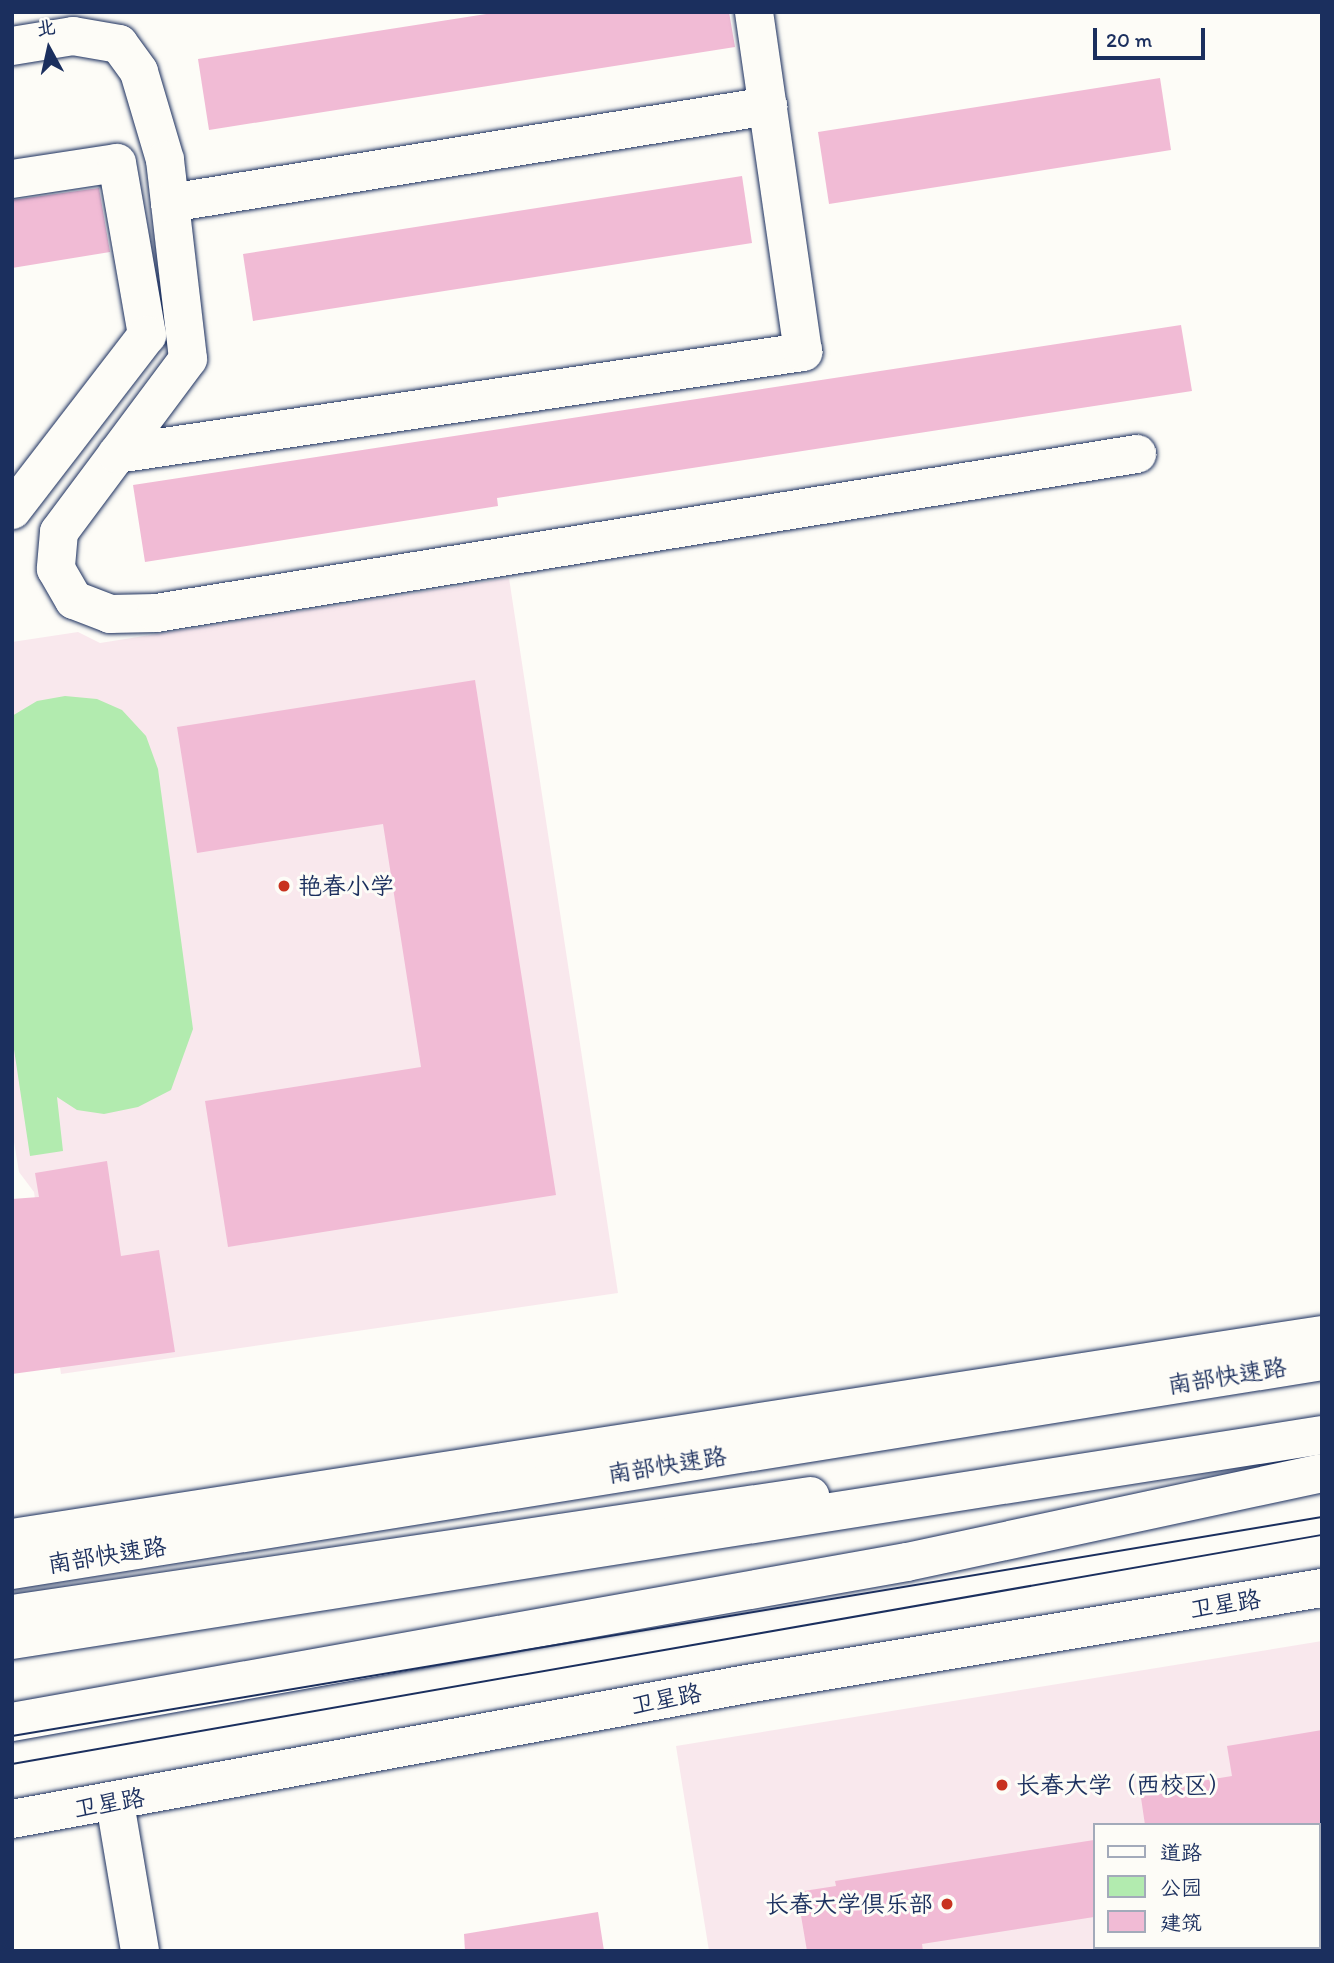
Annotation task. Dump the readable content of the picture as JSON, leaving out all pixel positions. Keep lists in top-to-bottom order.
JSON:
{
  "streets": {
    "main road": ["南部快速路", "卫星路"]
  },
  "places": ["艳春小学", "长春大学（西校区）", "长春大学俱乐部"],
  "legend": ["道路", "公园", "建筑"],
  "scale_bar": "20 m",
  "north": "top"
}
